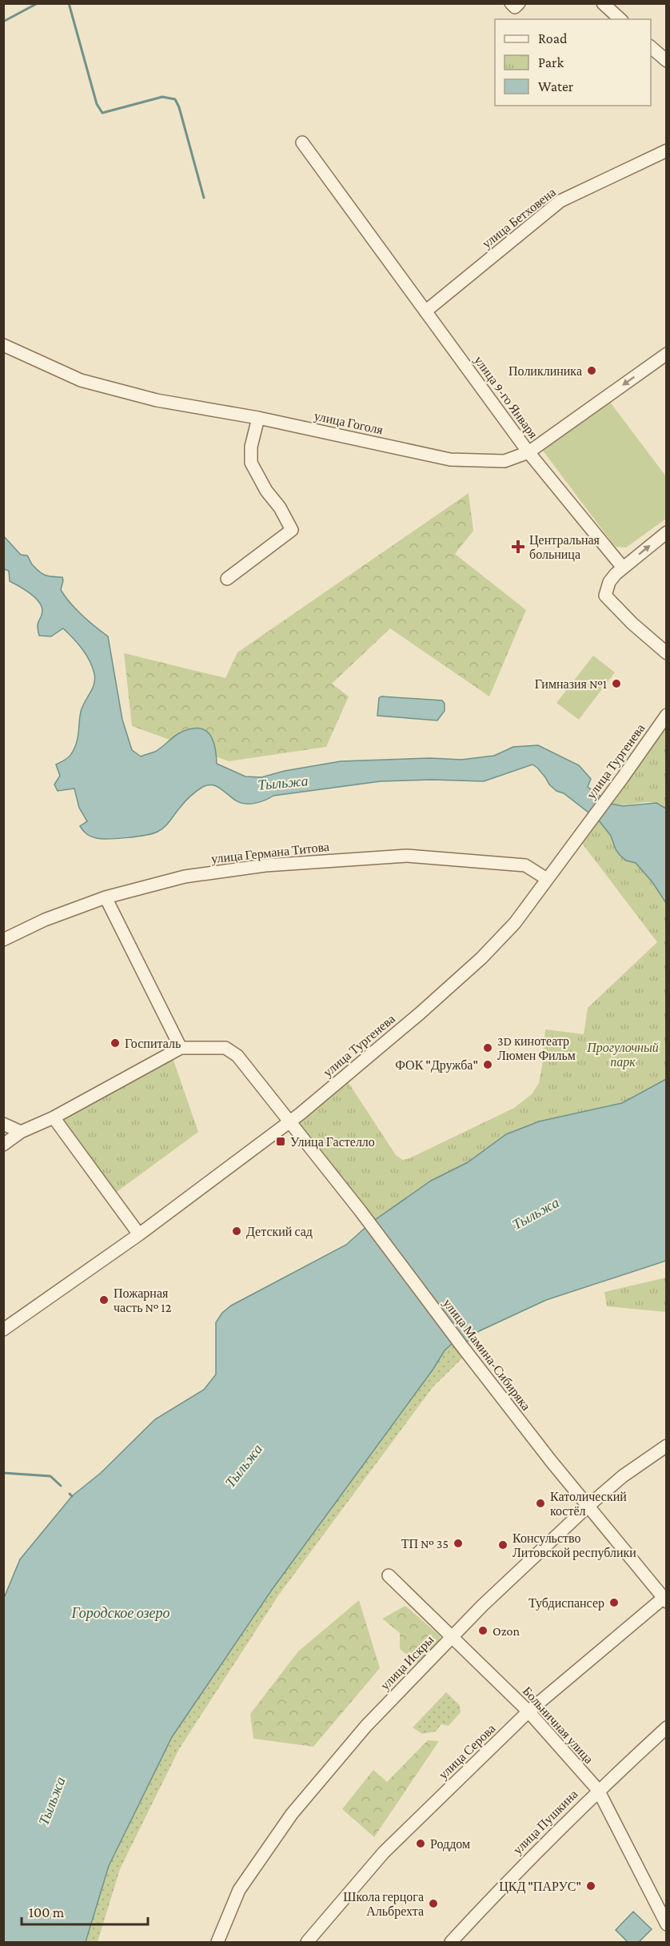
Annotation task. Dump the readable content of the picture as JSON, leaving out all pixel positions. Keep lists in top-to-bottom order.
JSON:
{
  "streets": {
    "street": [
      "улица Бетховена",
      "улица 9-го Января",
      "улица Гоголя",
      "улица Тургенева",
      "улица Германа Титова",
      "улица Мамина-Сибиряка",
      "улица Искры",
      "Больничная улица",
      "улица Серова",
      "улица Пушкина"
    ]
  },
  "crossings": [
    ["улица Бетховена", "улица 9-го Января"],
    ["улица 9-го Января", "улица Гоголя"],
    ["улица Тургенева", "улица Германа Титова"],
    ["улица Тургенева", "улица Мамина-Сибиряка"],
    ["улица Мамина-Сибиряка", "улица Искры"],
    ["улица Мамина-Сибиряка", "улица Серова"],
    ["улица Искры", "Больничная улица"],
    ["Больничная улица", "улица Серова"],
    ["Больничная улица", "улица Пушкина"]
  ],
  "water": ["Тыльжа", "Городское озеро"],
  "parks": ["Прогулочный парк"],
  "places": {
    "other": [
      "Поликлиника",
      "Гимназия №1",
      "Госпиталь",
      "3D кинотеатр Люмен Фильм",
      "ФОК \"Дружба\"",
      "Детский сад",
      "Пожарная часть № 12",
      "Католический костёл",
      "ТП № 35",
      "Консульство Литовской республики",
      "Тубдиспансер",
      "Ozon",
      "Роддом",
      "ЦКД \"ПАРУС\"",
      "Школа герцога Альбрехта"
    ],
    "health": ["Центральная больница"],
    "transit": ["Улица Гастелло"]
  },
  "legend": ["Road", "Park", "Water"],
  "scale_bar": "100 m"
}
